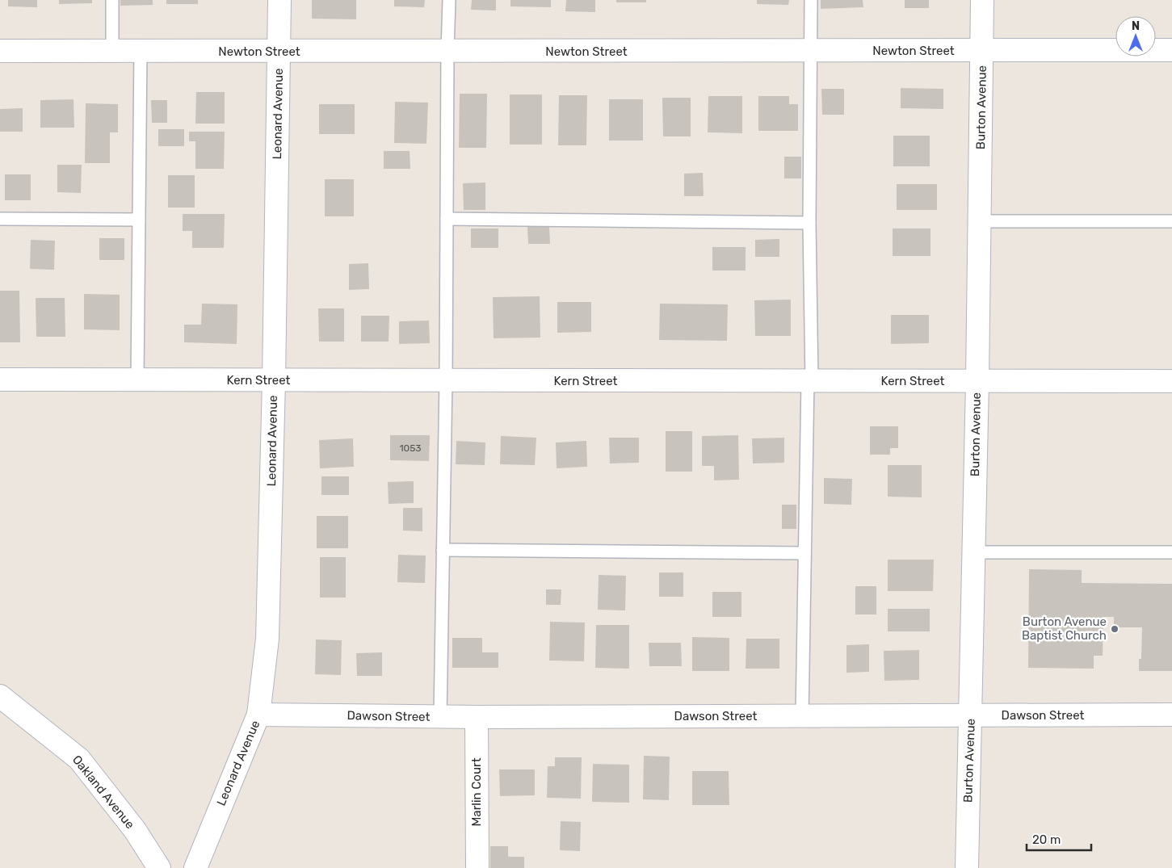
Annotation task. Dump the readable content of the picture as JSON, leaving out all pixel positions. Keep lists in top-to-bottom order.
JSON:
{
  "streets": {
    "street": [
      "Newton Street",
      "Burton Avenue",
      "Leonard Avenue",
      "Kern Street",
      "Dawson Street",
      "Oakland Avenue",
      "Marlin Court"
    ]
  },
  "crossings": [
    ["Newton Street", "Burton Avenue"],
    ["Newton Street", "Leonard Avenue"],
    ["Burton Avenue", "Kern Street"],
    ["Burton Avenue", "Dawson Street"],
    ["Leonard Avenue", "Kern Street"],
    ["Leonard Avenue", "Dawson Street"],
    ["Dawson Street", "Marlin Court"]
  ],
  "places": ["Burton Avenue Baptist Church"],
  "house_numbers": ["1053"],
  "scale_bar": "20 m",
  "north": "top"
}
